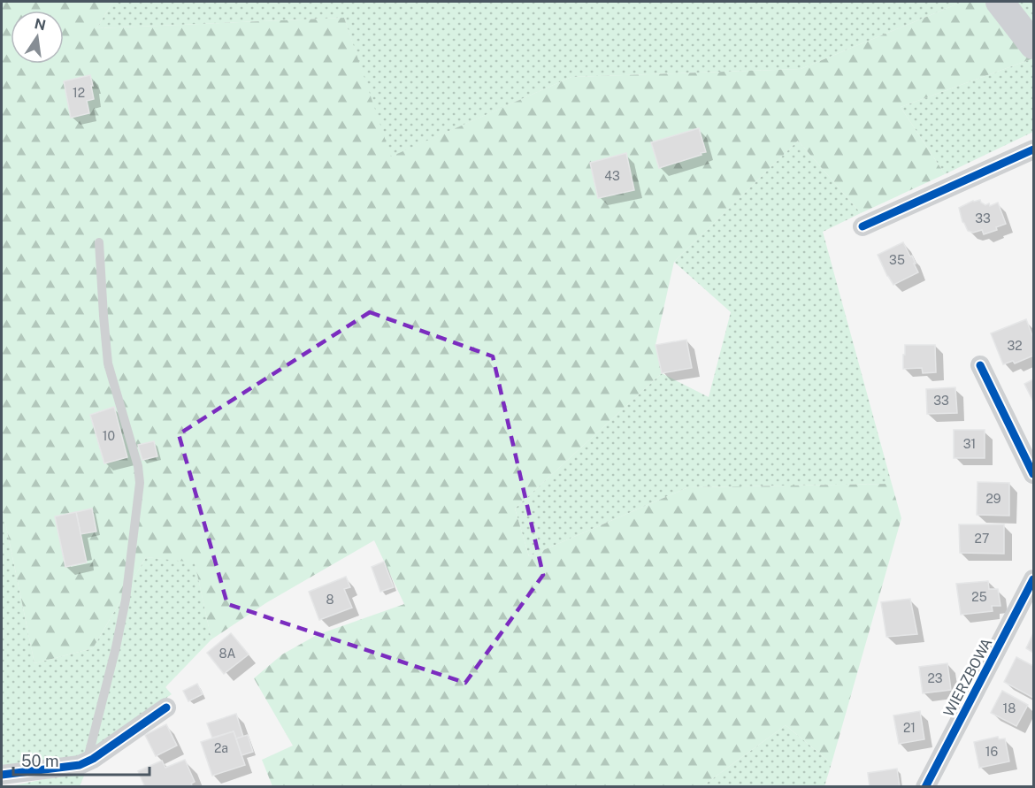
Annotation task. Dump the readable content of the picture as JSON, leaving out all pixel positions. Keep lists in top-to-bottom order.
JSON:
{
  "streets": {
    "street": ["WIERZBOWA"]
  },
  "house_numbers": [
    "12",
    "43",
    "33",
    "35",
    "32",
    "33",
    "10",
    "31",
    "29",
    "27",
    "25",
    "8",
    "8A",
    "23",
    "18",
    "21",
    "2a",
    "16"
  ],
  "scale_bar": "50 m",
  "north": "top"
}
